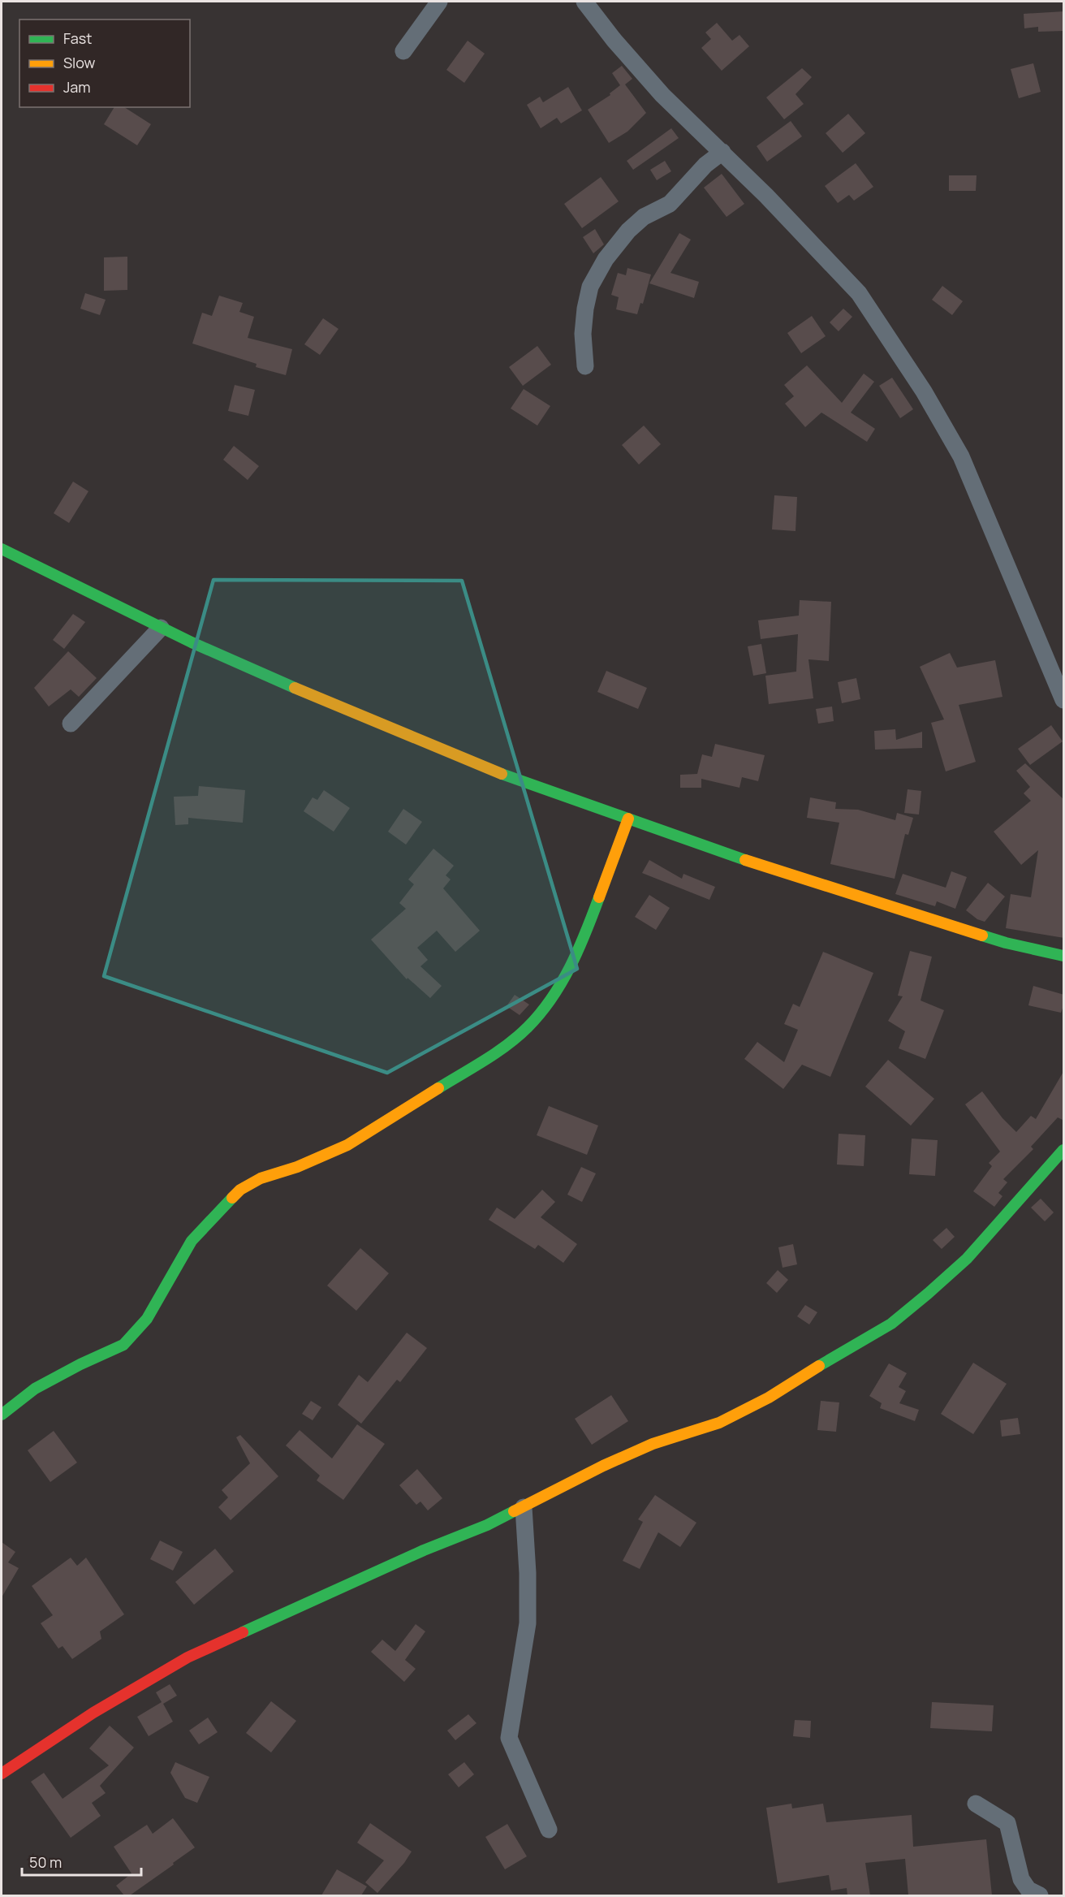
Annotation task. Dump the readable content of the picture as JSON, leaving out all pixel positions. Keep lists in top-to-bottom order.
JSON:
{
  "legend": ["Fast", "Slow", "Jam"],
  "scale_bar": "50 m"
}
